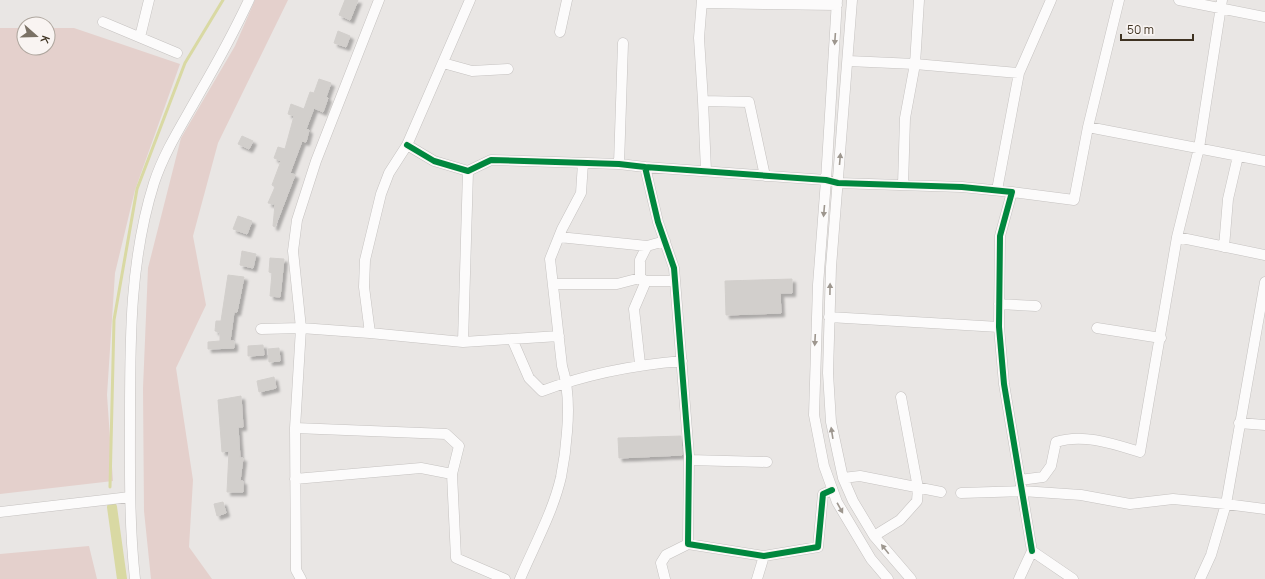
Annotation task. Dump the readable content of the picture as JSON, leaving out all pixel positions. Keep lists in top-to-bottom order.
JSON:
{
  "scale_bar": "50 m",
  "north": "right"
}
